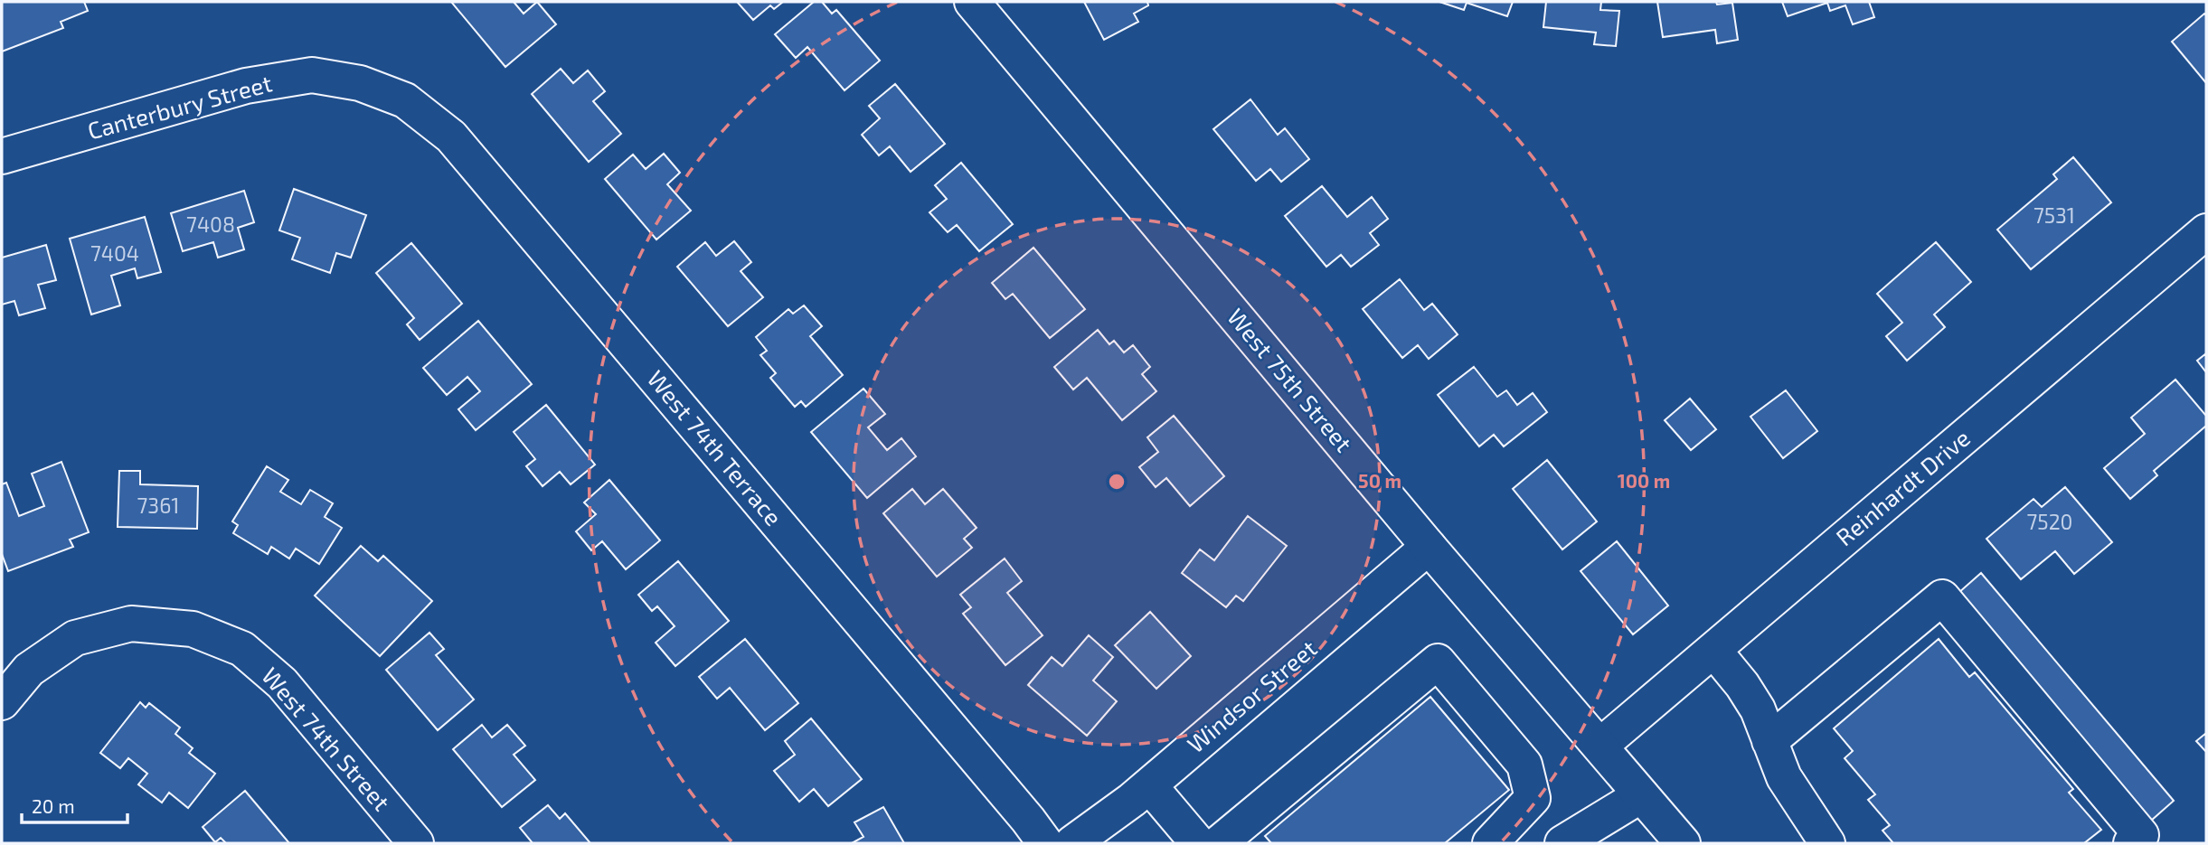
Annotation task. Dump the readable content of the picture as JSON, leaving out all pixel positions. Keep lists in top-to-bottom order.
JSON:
{
  "streets": {
    "street": [
      "Canterbury Street",
      "West 75th Street",
      "West 74th Terrace",
      "Reinhardt Drive",
      "Windsor Street",
      "West 74th Street"
    ]
  },
  "crossings": [
    ["Canterbury Street", "West 74th Terrace"],
    ["West 75th Street", "Reinhardt Drive"],
    ["West 75th Street", "Windsor Street"]
  ],
  "house_numbers": [
    "7531",
    "7408",
    "7404",
    "7361",
    "7520"
  ],
  "scale_bar": "20 m",
  "rings": ["50 m", "100 m"]
}
